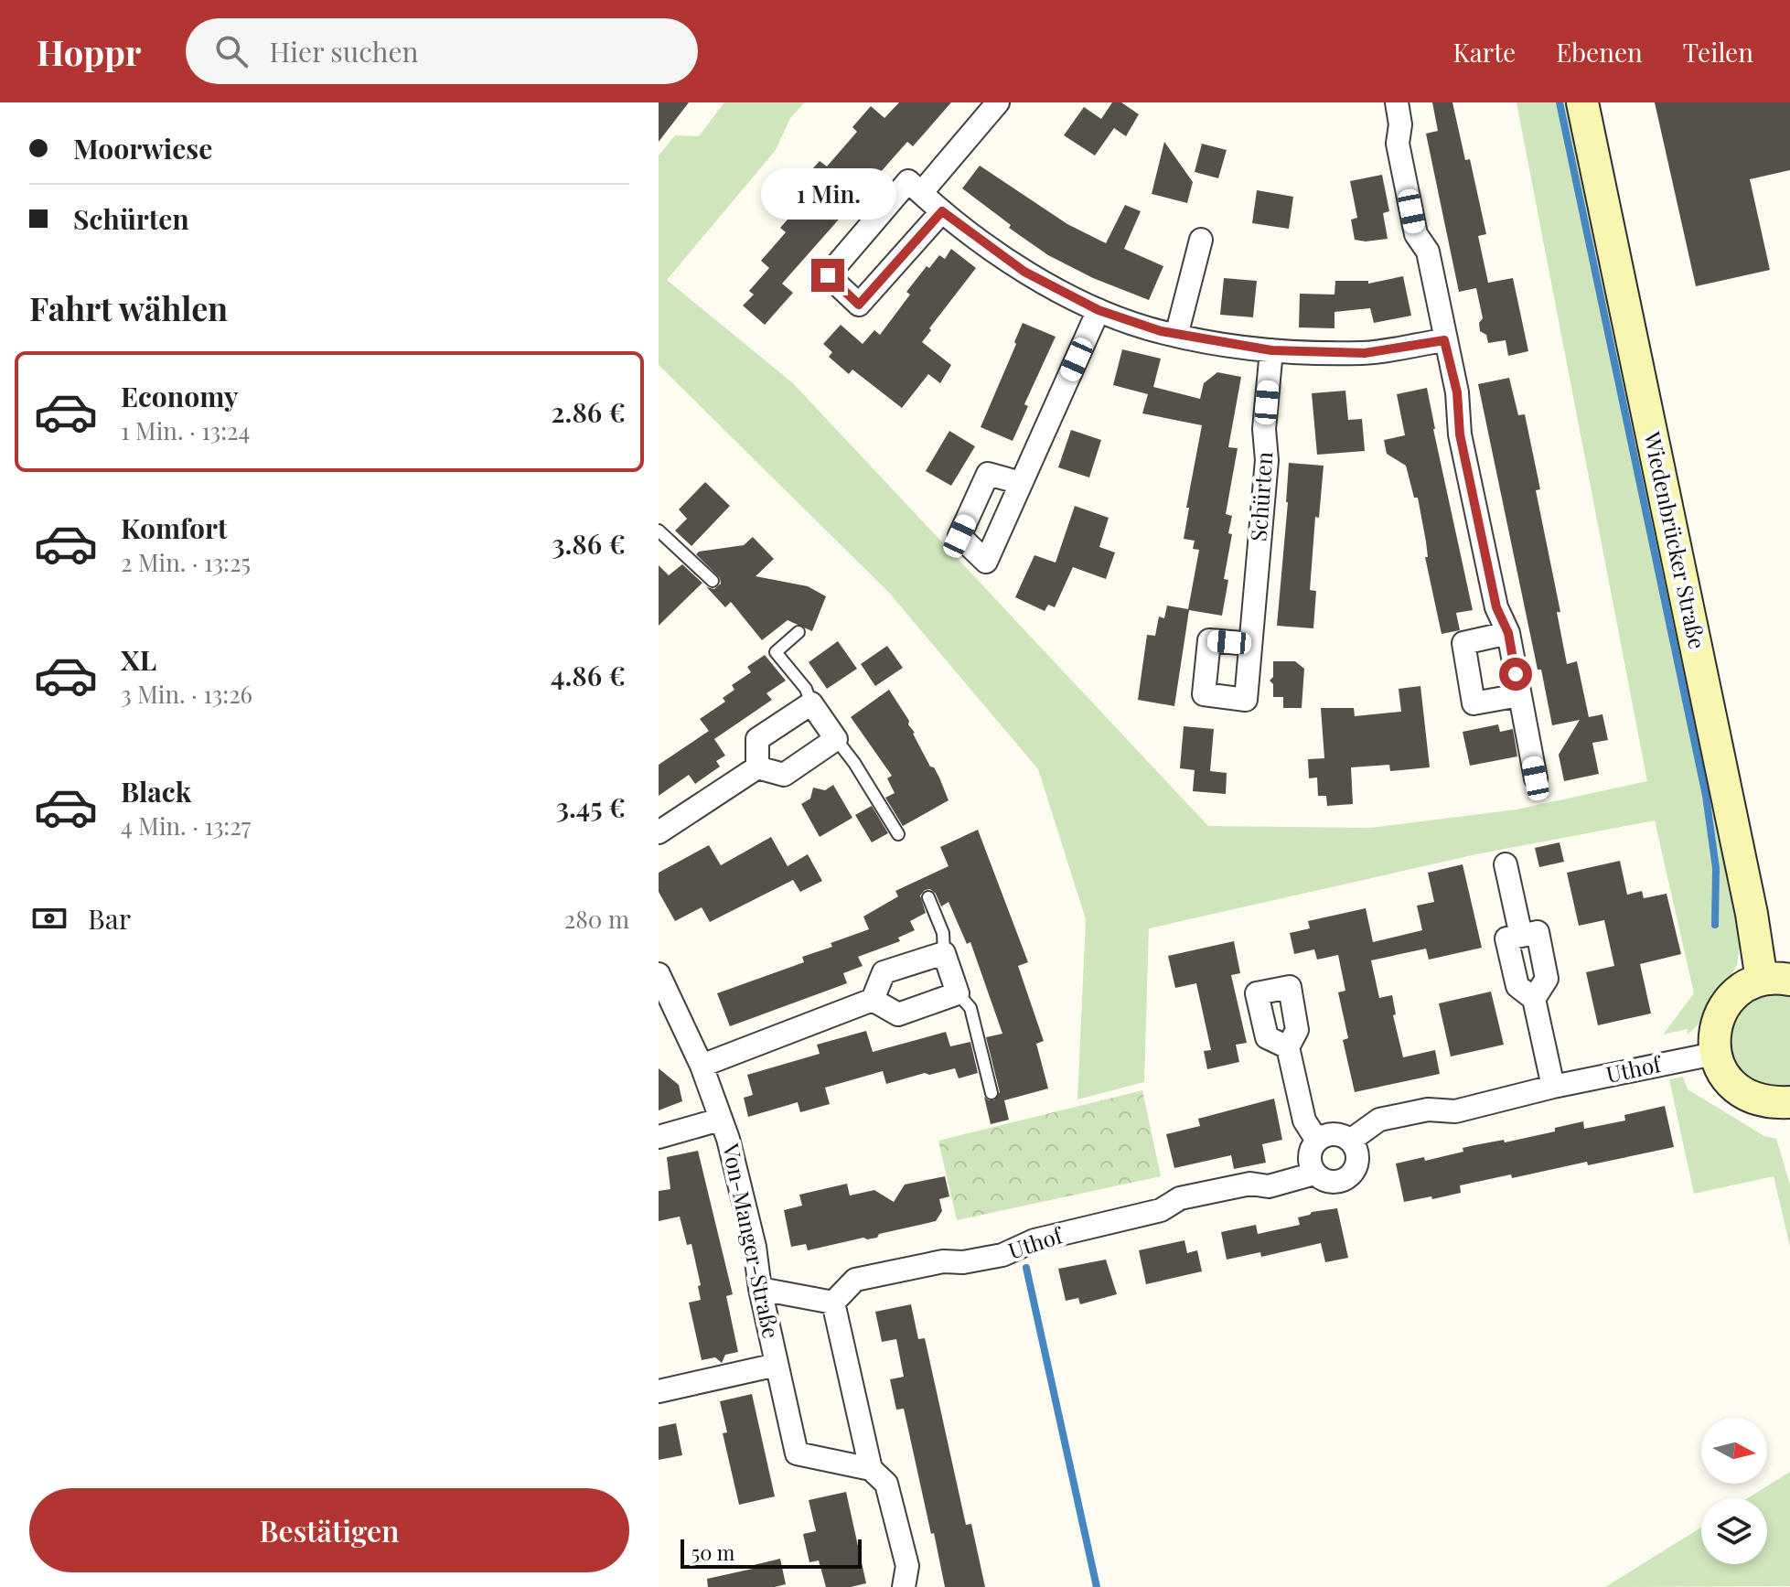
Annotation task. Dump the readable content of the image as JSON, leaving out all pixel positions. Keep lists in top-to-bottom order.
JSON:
{
  "streets": {
    "street": [
      "Schürten",
      "Wiedenbrücker Straße",
      "Uthof",
      "Von-Manger-Straße"
    ]
  },
  "scale_bar": "50 m",
  "north": "right",
  "page": {
    "header": "Hoppr",
    "search": "Hier suchen",
    "nav": ["Karte", "Ebenen", "Teilen"],
    "banner": ["Moorwiese", "Schürten"],
    "bubble": "1 Min.",
    "heading": "Fahrt wählen",
    "list": [
      {
        "name": "Economy",
        "note": "1 Min. · 13:24",
        "value": "2.86 €"
      },
      {
        "name": "Komfort",
        "note": "2 Min. · 13:25",
        "value": "3.86 €"
      },
      {
        "name": "XL",
        "note": "3 Min. · 13:26",
        "value": "4.86 €"
      },
      {
        "name": "Black",
        "note": "4 Min. · 13:27",
        "value": "3.45 €"
      }
    ],
    "pay": ["Bar", "280 m"],
    "buttons": "Bestätigen",
    "scale": "50 m"
  }
}
